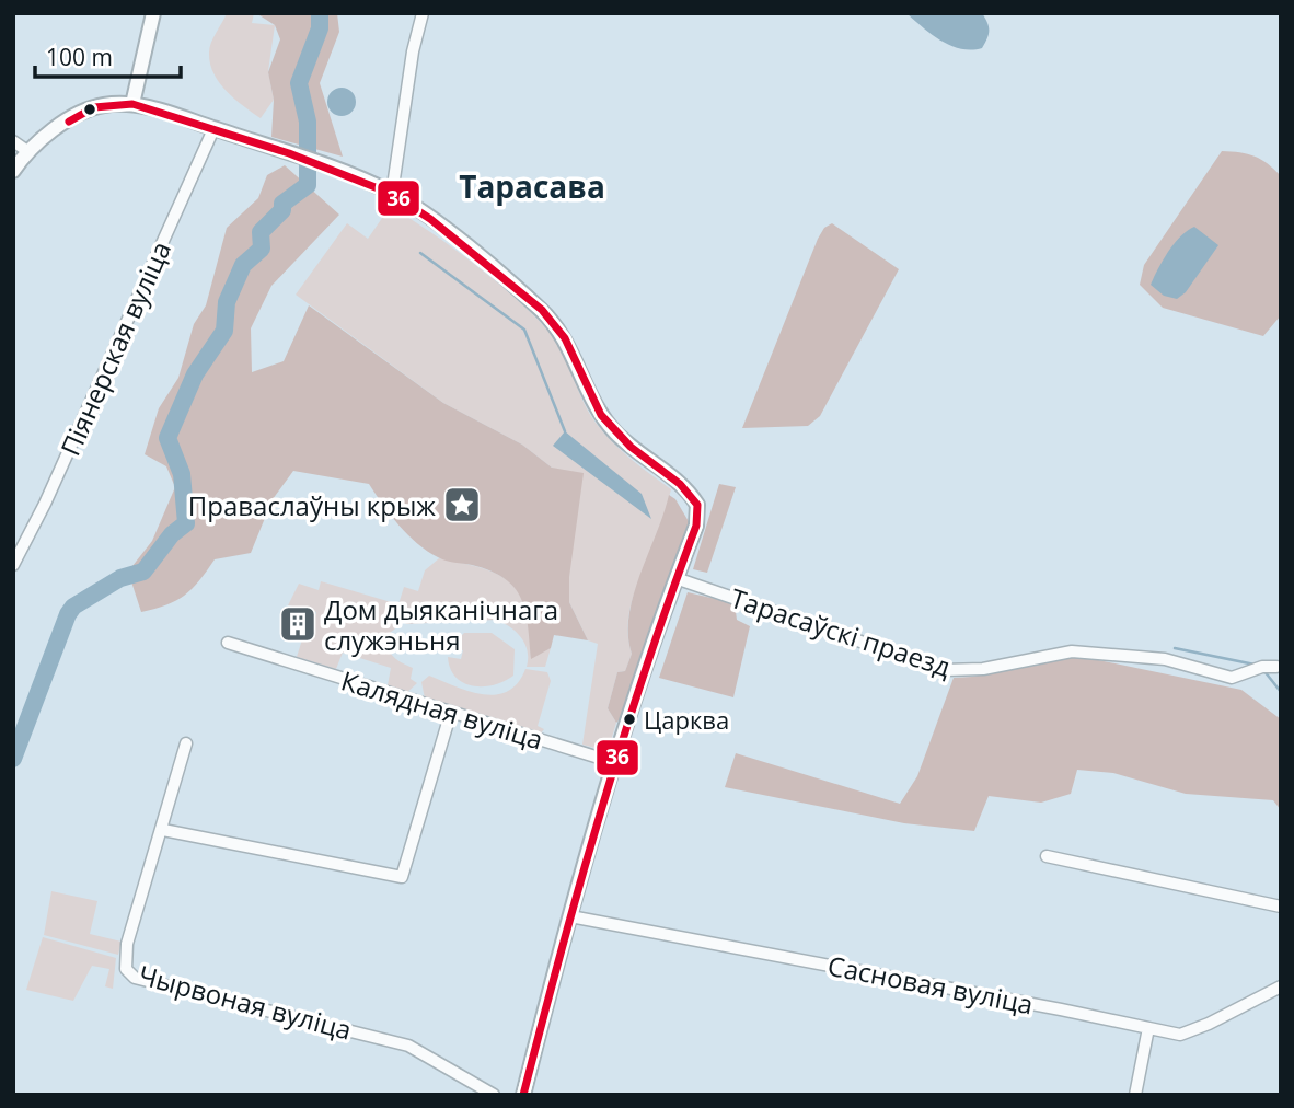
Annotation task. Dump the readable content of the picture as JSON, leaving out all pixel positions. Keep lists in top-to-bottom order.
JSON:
{
  "streets": {
    "street": [
      "Піянерская вуліца",
      "Тарасаўскі праезд",
      "Калядная вуліца",
      "Сасновая вуліца",
      "Чырвоная вуліца"
    ]
  },
  "districts": ["Тарасава"],
  "places": {
    "place": ["Праваслаўны крыж"],
    "building": ["Дом дыяканічнага служэньня"],
    "other": ["Царква"]
  },
  "lines": ["transit line 36"],
  "scale_bar": "100 m"
}
